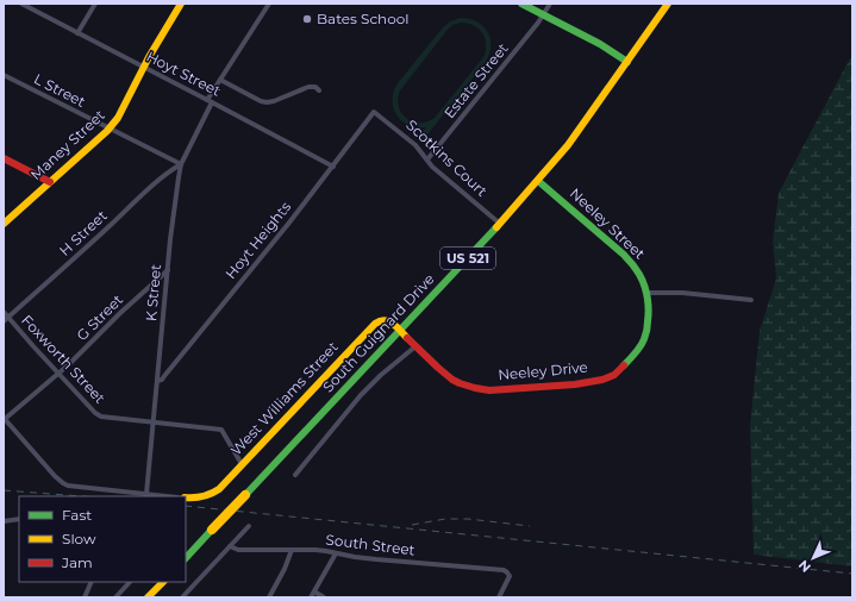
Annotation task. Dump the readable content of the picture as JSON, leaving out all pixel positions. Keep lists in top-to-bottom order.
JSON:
{
  "streets": {
    "main road": [
      "Maney Street",
      "Neeley Street",
      "US 521",
      "South Guignard Drive",
      "Neeley Drive",
      "West Williams Street"
    ],
    "street": [
      "Hoyt Street",
      "Estate Street",
      "L Street",
      "Scotkins Court",
      "H Street",
      "Hoyt Heights",
      "K Street",
      "G Street",
      "Foxworth Street",
      "South Street"
    ]
  },
  "crossings": [
    ["Hoyt Street", "Maney Street"],
    ["Hoyt Street", "Hoyt Heights"],
    ["Hoyt Street", "K Street"],
    ["Estate Street", "Scotkins Court"],
    ["L Street", "Maney Street"],
    ["L Street", "H Street"],
    ["L Street", "K Street"],
    ["Scotkins Court", "Hoyt Heights"],
    ["Scotkins Court", "South Guignard Drive"],
    ["Neeley Street", "South Guignard Drive"],
    ["Neeley Street", "Neeley Drive"],
    ["H Street", "K Street"],
    ["H Street", "Foxworth Street"],
    ["Hoyt Heights", "K Street"],
    ["K Street", "G Street"],
    ["K Street", "Foxworth Street"],
    ["G Street", "Foxworth Street"],
    ["South Guignard Drive", "Neeley Drive"],
    ["South Guignard Drive", "West Williams Street"],
    ["Foxworth Street", "West Williams Street"],
    ["Neeley Drive", "West Williams Street"]
  ],
  "places": ["Bates School"],
  "legend": ["Fast", "Slow", "Jam"],
  "north": "bottom left"
}
